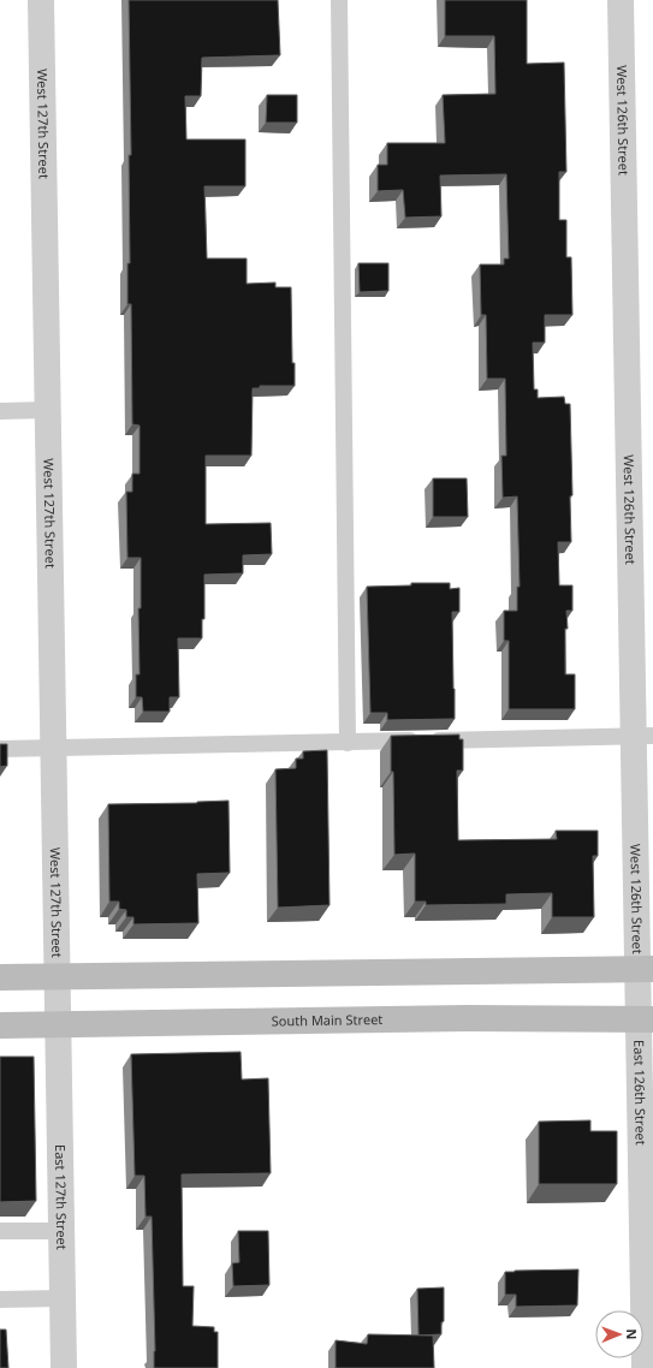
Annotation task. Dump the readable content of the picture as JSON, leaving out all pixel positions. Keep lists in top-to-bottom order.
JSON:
{
  "streets": {
    "main road": ["South Main Street"],
    "street": [
      "West 126th Street",
      "West 127th Street",
      "East 126th Street",
      "East 127th Street"
    ]
  },
  "crossings": [
    ["West 126th Street", "South Main Street"],
    ["West 126th Street", "East 126th Street"],
    ["West 127th Street", "South Main Street"],
    ["West 127th Street", "East 127th Street"],
    ["South Main Street", "East 126th Street"],
    ["South Main Street", "East 127th Street"]
  ],
  "north": "right"
}
